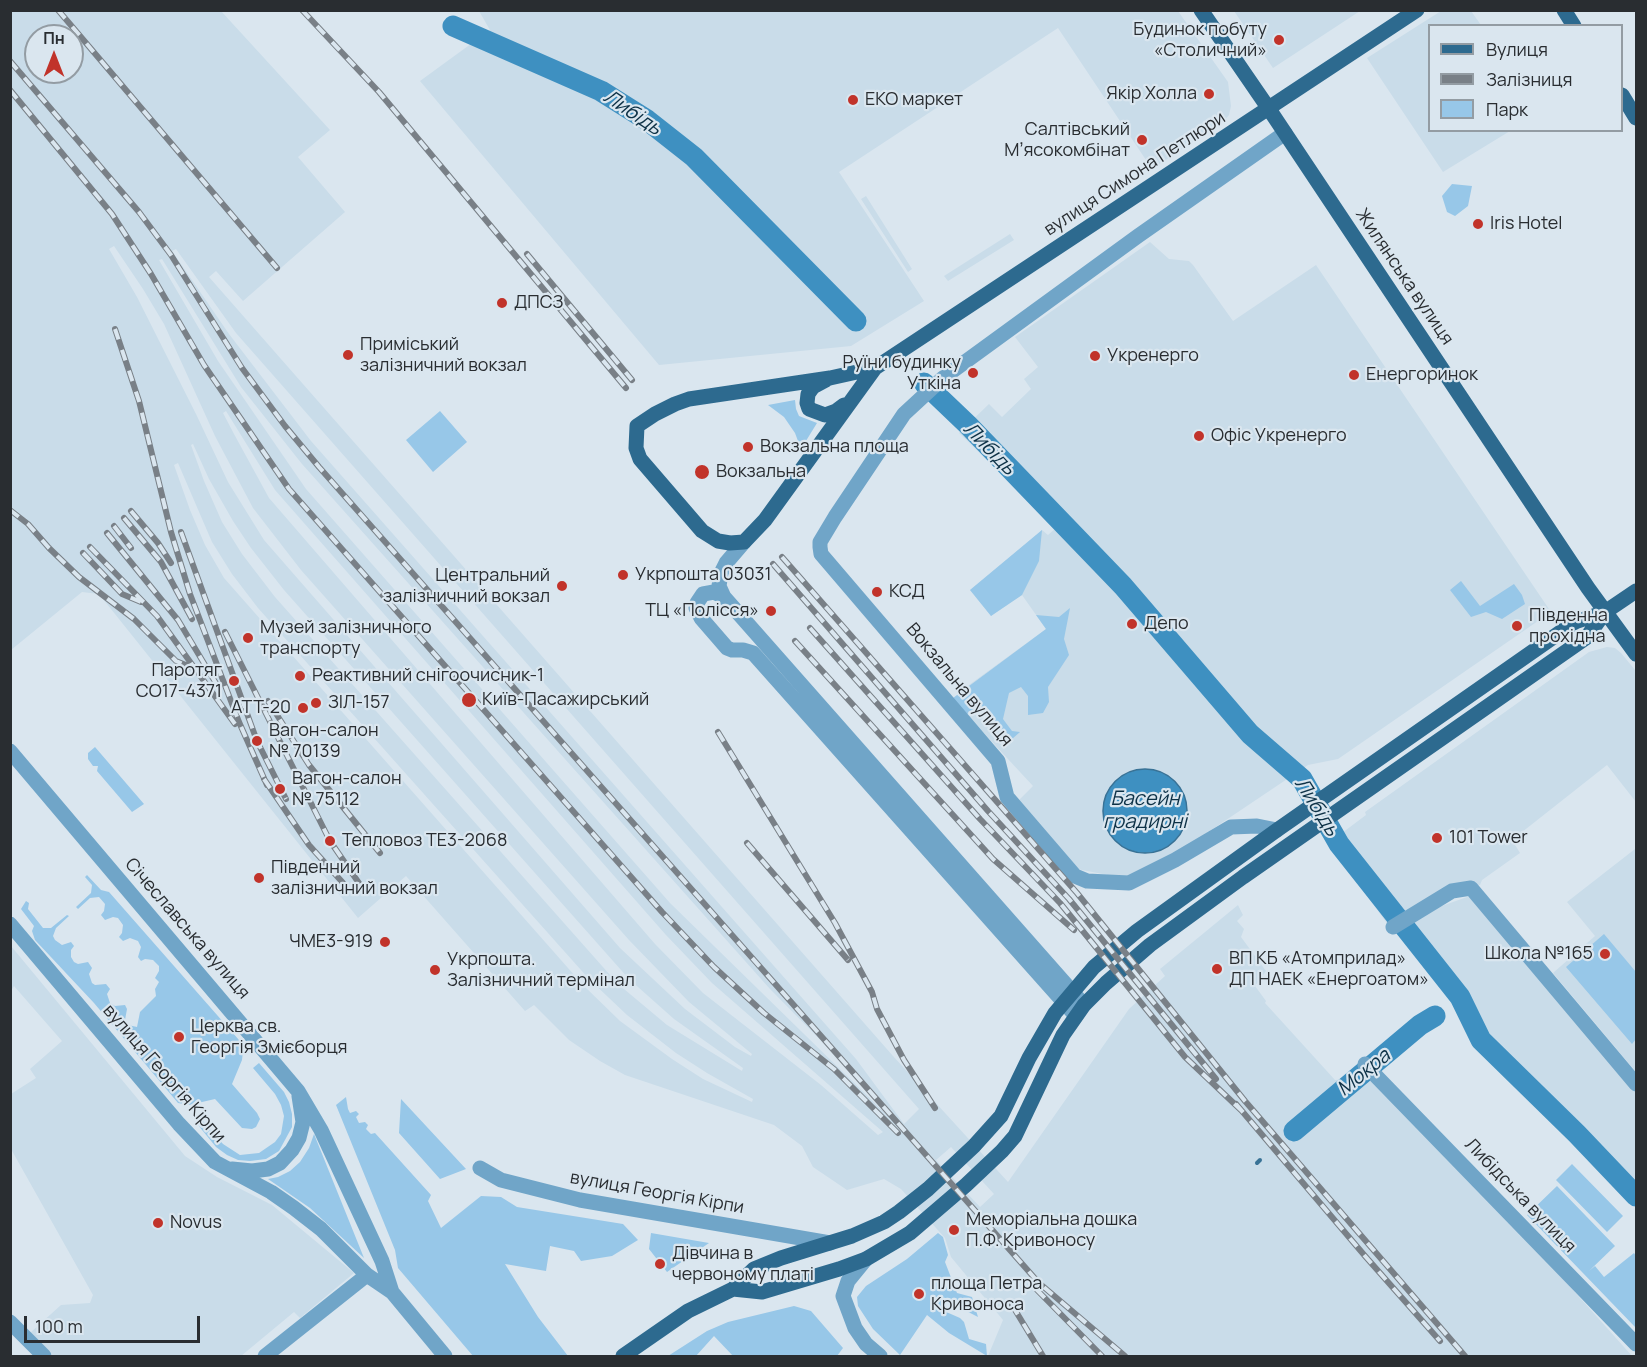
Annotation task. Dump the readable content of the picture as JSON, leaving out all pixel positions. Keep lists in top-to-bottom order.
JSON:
{
  "streets": {
    "main road": ["вулиця Симона Петлюри", "Жилянська вулиця"],
    "street": [
      "Вокзальна вулиця",
      "Січеславська вулиця",
      "вулиця Георгія Кірпи",
      "Либідська вулиця"
    ]
  },
  "crossings": [
    ["вулиця Симона Петлюри", "Жилянська вулиця"],
    ["Жилянська вулиця", "Вокзальна вулиця"],
    ["Січеславська вулиця", "вулиця Георгія Кірпи"]
  ],
  "water": ["Либідь", "Басейн градирні", "Мокра"],
  "places": [
    "Будинок побуту «Столичний»",
    "Якір Холла",
    "ЕКО маркет",
    "Салтівський Мʼясокомбінат",
    "Iris Hotel",
    "ДПСЗ",
    "Приміський залізничний вокзал",
    "Укренерго",
    "Руїни будинку Уткіна",
    "Енергоринок",
    "Офіс Укренерго",
    "Вокзальна площа",
    "Вокзальна",
    "Укрпошта 03031",
    "Центральний залізничний вокзал",
    "КСД",
    "ТЦ «Полісся»",
    "Депо",
    "Південна прохідна",
    "Музей залізничного транспорту",
    "Реактивний снігоочисник-1",
    "Паротяг СО17-4371",
    "Київ-Пасажирський",
    "ЗІЛ-157",
    "АТТ-20",
    "Вагон-салон № 70139",
    "Вагон-салон № 75112",
    "101 Tower",
    "Тепловоз ТЕ3-2068",
    "Південний залізничний вокзал",
    "ЧМЕ3-919",
    "Школа №165",
    "ВП КБ «Атомприлад» ДП НАЕК «Енергоатом»",
    "Укрпошта. Залізничний термінал",
    "Церква св. Георгія Змієборця",
    "Novus",
    "Меморіальна дошка П.Ф. Кривоносу",
    "Дівчина в червоному платі",
    "площа Петра Кривоноса"
  ],
  "legend": ["Вулиця", "Залізниця", "Парк"],
  "scale_bar": "100 m",
  "north": "top"
}
